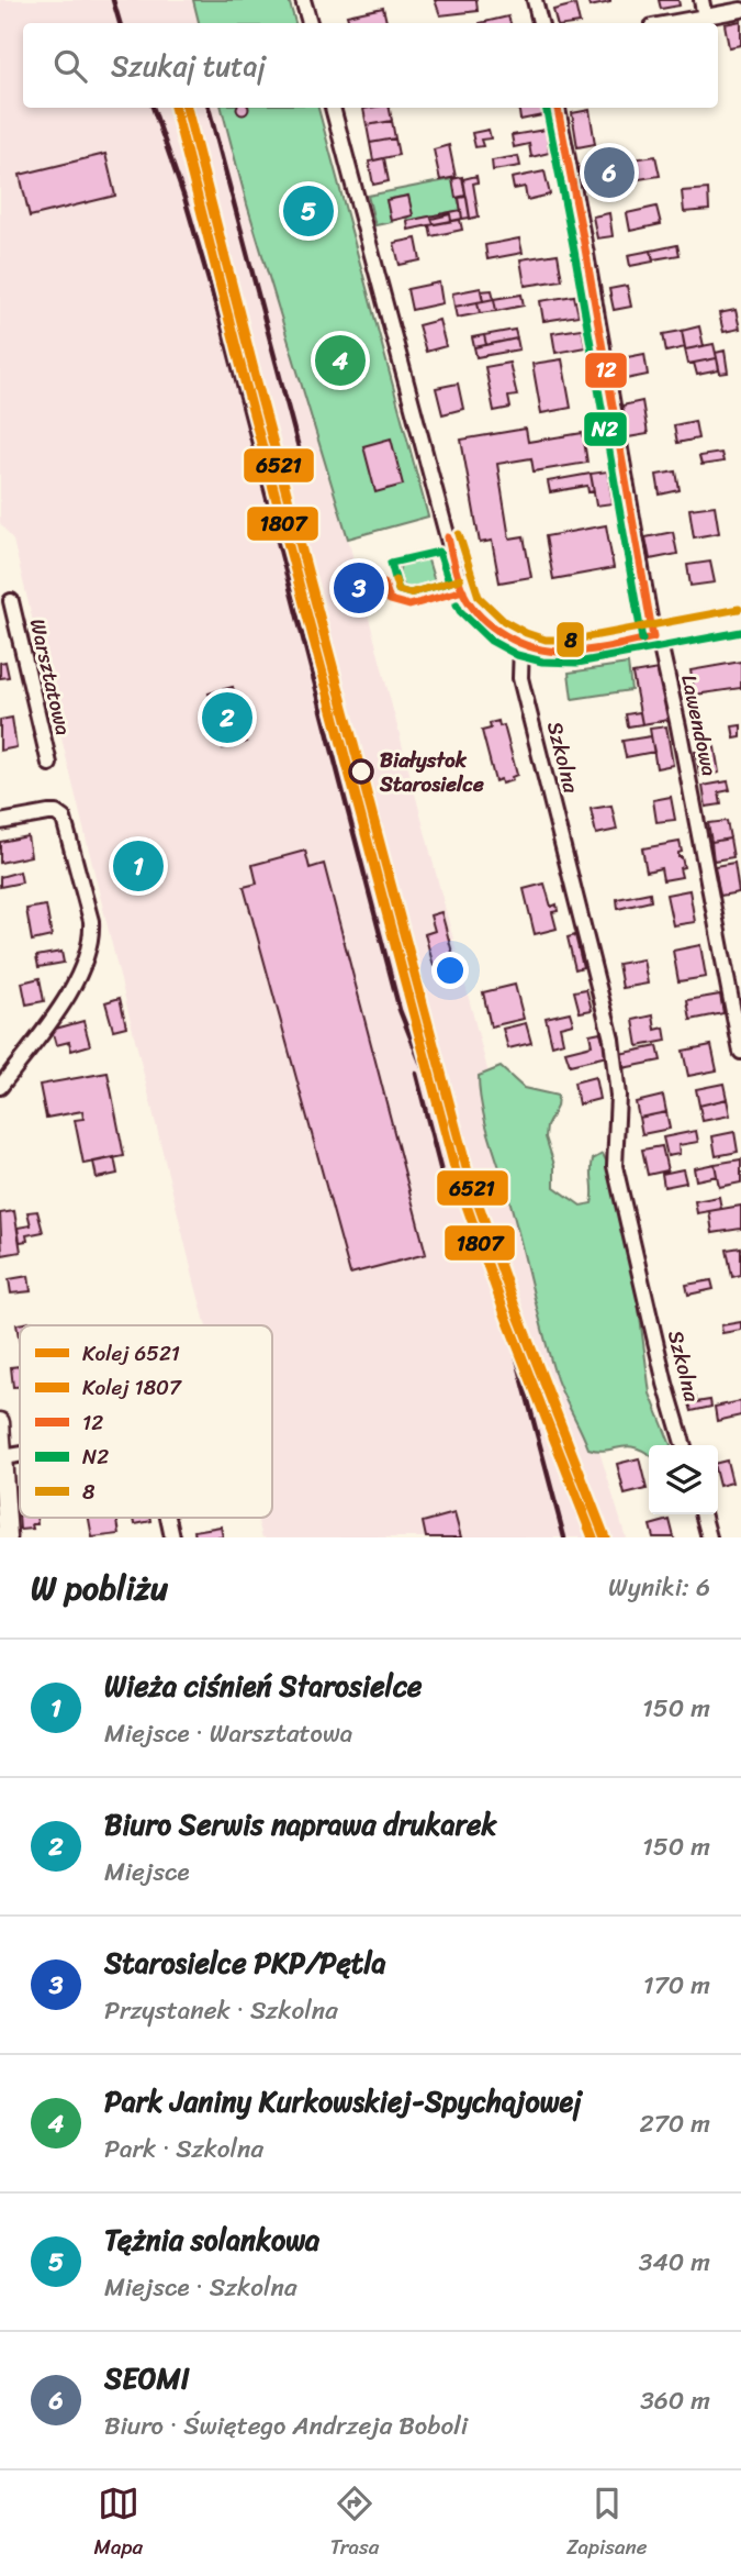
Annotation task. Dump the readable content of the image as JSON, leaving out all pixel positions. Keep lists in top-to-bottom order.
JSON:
{
  "streets": {
    "street": ["Warsztatowa", "Lawendowa", "Szkolna"]
  },
  "places": ["Białystok Starosielce"],
  "lines": [
    "rail line 6521",
    "rail line 1807",
    "transit line 12",
    "transit line N2",
    "transit line 8"
  ],
  "legend": [
    "Kolej 6521",
    "Kolej 1807",
    "12",
    "N2",
    "8"
  ],
  "page": {
    "search": "Szukaj tutaj",
    "pins": [
      "6",
      "5",
      "4",
      "3",
      "2",
      "1"
    ],
    "heading": ["W pobliżu", "Wyniki: 6"],
    "list": [
      {
        "mark": "1",
        "name": "Wieża ciśnień Starosielce",
        "note": "Miejsce · Warsztatowa",
        "value": "150 m"
      },
      {
        "mark": "2",
        "name": "Biuro Serwis naprawa drukarek",
        "note": "Miejsce",
        "value": "150 m"
      },
      {
        "mark": "3",
        "name": "Starosielce PKP/Pętla",
        "note": "Przystanek · Szkolna",
        "value": "170 m"
      },
      {
        "mark": "4",
        "name": "Park Janiny Kurkowskiej-Spychajowej",
        "note": "Park · Szkolna",
        "value": "270 m"
      },
      {
        "mark": "5",
        "name": "Tężnia solankowa",
        "note": "Miejsce · Szkolna",
        "value": "340 m"
      },
      {
        "mark": "6",
        "name": "SEOMI",
        "note": "Biuro · Świętego Andrzeja Boboli",
        "value": "360 m"
      }
    ],
    "nav": ["Mapa", "Trasa", "Zapisane"]
  }
}
